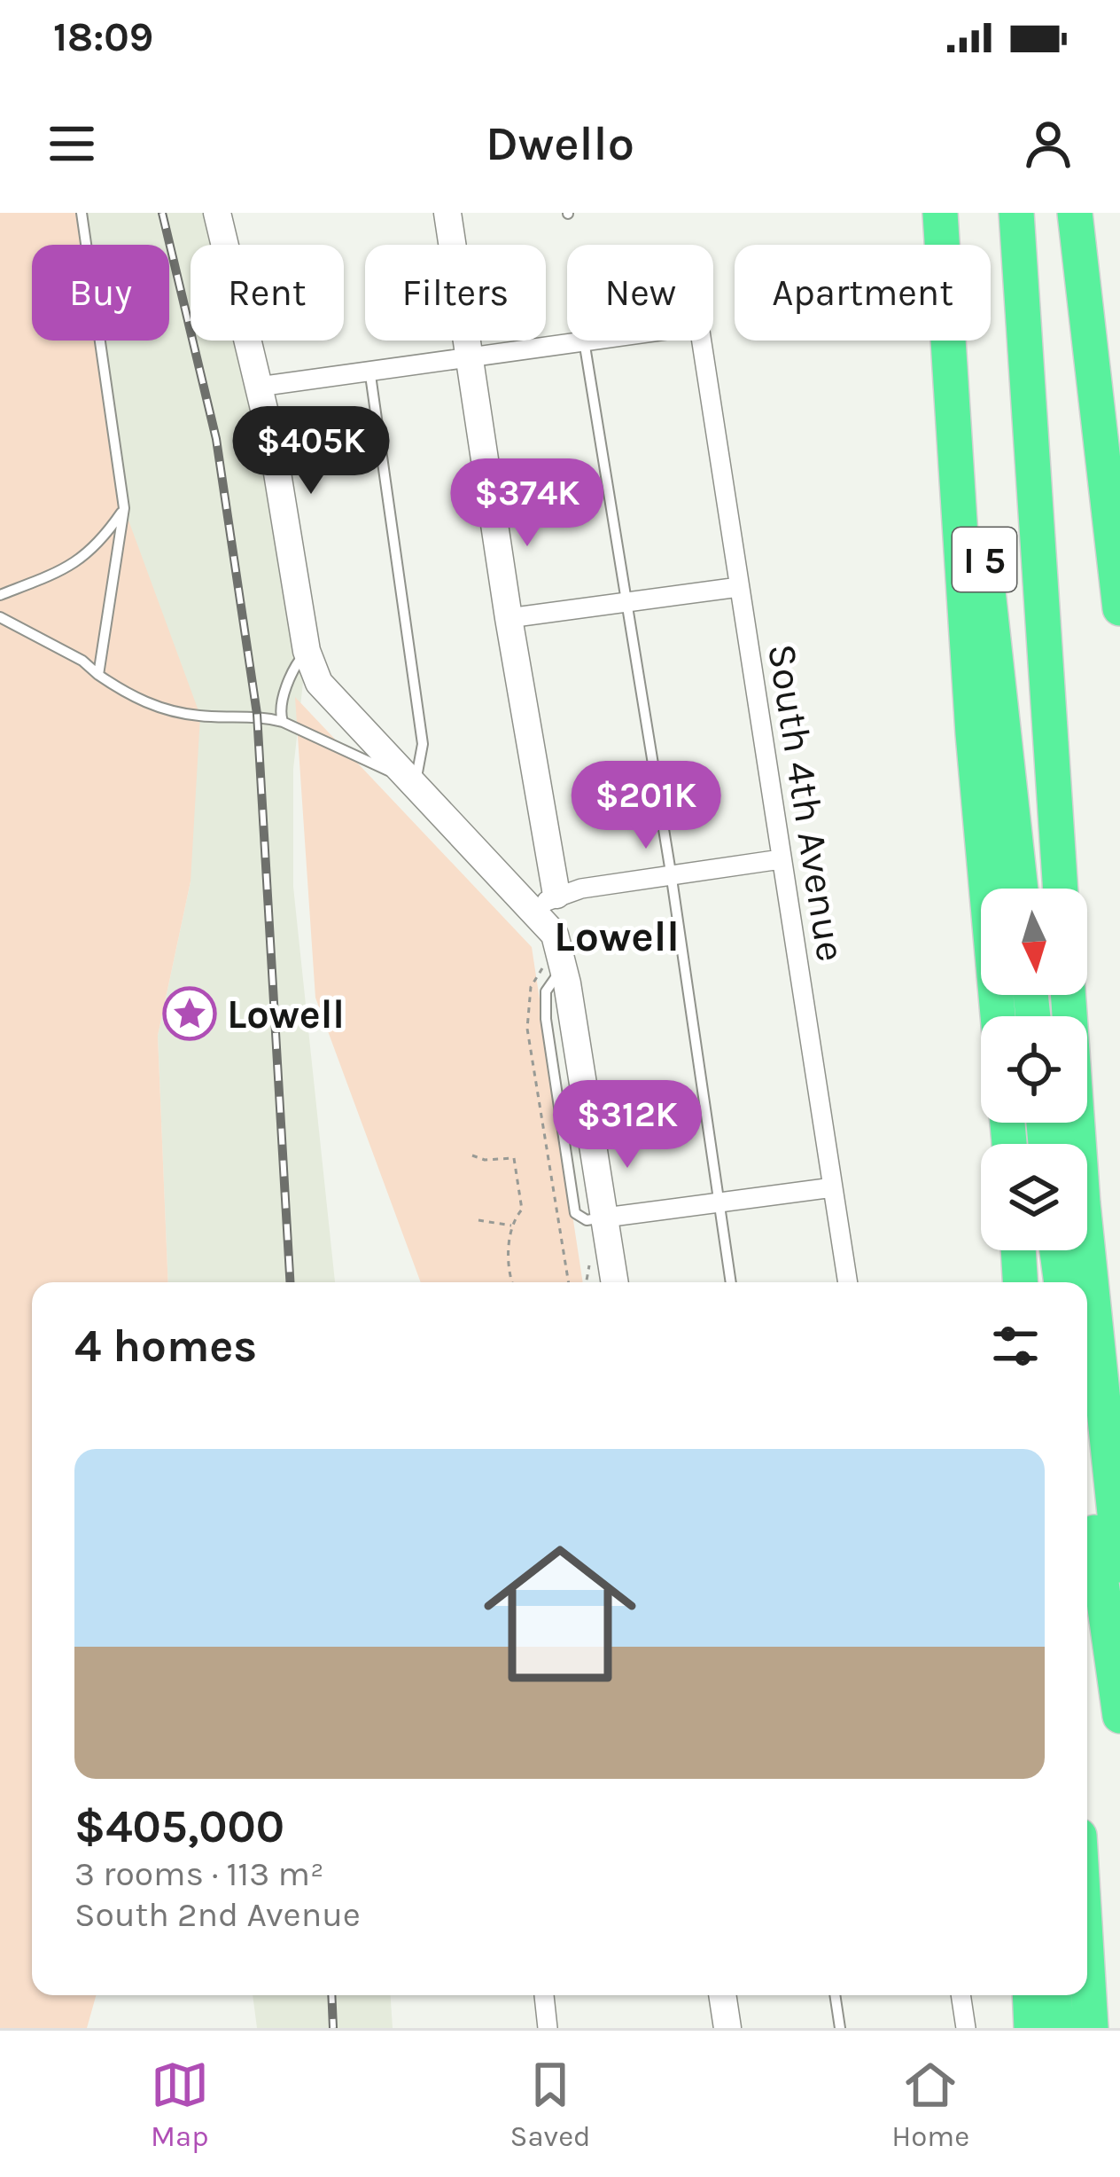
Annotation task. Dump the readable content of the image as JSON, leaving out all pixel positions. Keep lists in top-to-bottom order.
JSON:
{
  "streets": {
    "highway": ["I 5"],
    "street": ["South 4th Avenue"]
  },
  "districts": ["Lowell"],
  "places": {
    "place": ["Lowell"]
  },
  "north": "bottom",
  "page": {
    "status": "18:09",
    "header": "Dwello",
    "chip": [
      "Buy",
      "Rent",
      "Filters",
      "New",
      "Apartment"
    ],
    "price": [
      "$405K",
      "$374K",
      "$201K",
      "$312K"
    ],
    "heading": "4 homes",
    "list": [
      {
        "name": "$405,000",
        "note": "3 rooms · 113 m² · South 2nd Avenue"
      }
    ],
    "tabs": ["Map", "Saved", "Home"]
  }
}
